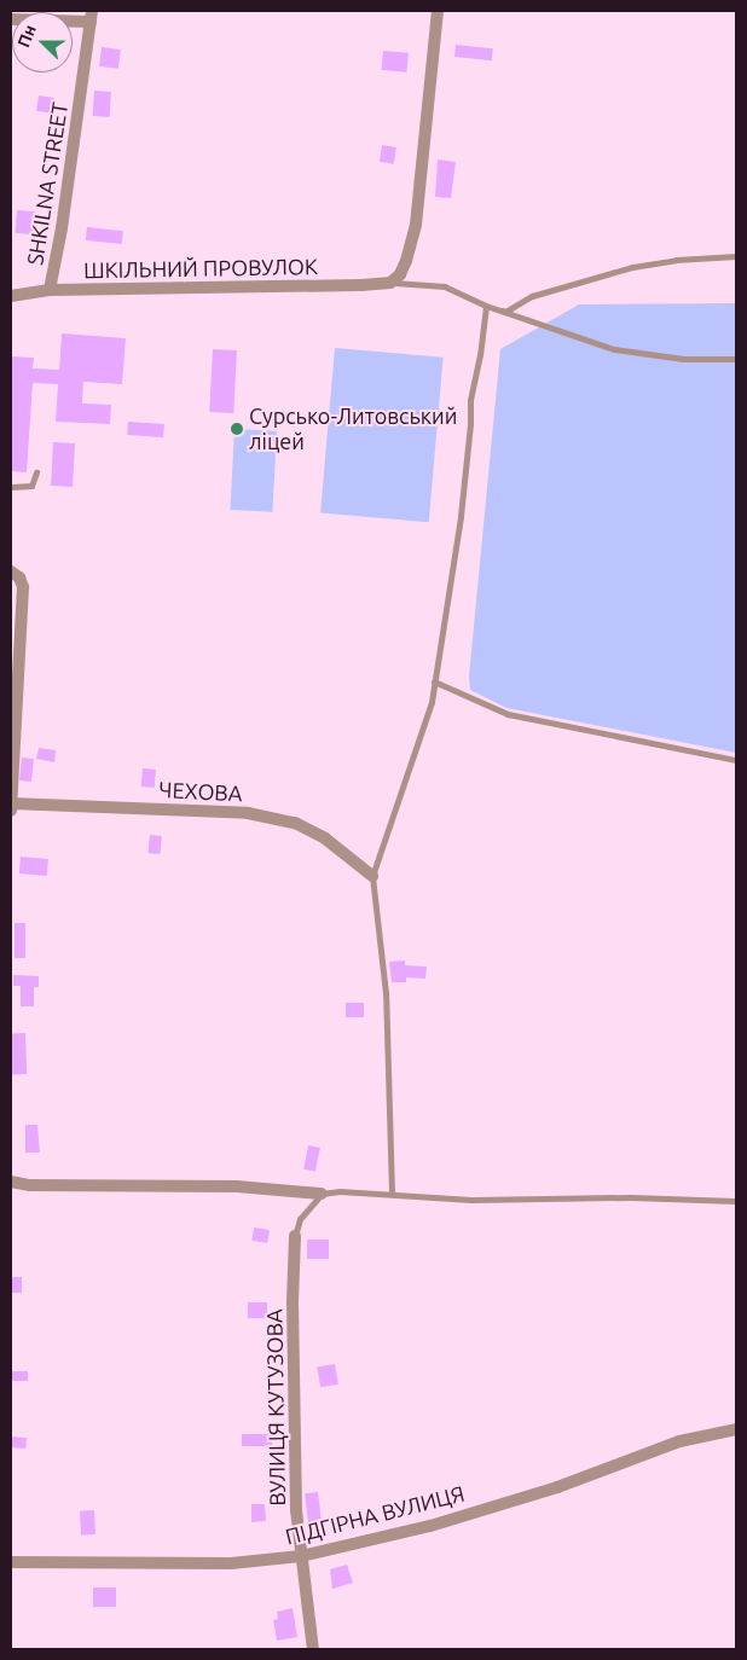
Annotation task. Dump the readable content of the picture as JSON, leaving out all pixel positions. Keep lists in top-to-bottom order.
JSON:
{
  "streets": {
    "street": [
      "SHKILNA STREET",
      "ШКІЛЬНИЙ ПРОВУЛОК",
      "ЧЕХОВА",
      "ВУЛИЦЯ КУТУЗОВА",
      "ПІДГІРНА ВУЛИЦЯ"
    ]
  },
  "crossings": [
    ["SHKILNA STREET", "ШКІЛЬНИЙ ПРОВУЛОК"],
    ["ВУЛИЦЯ КУТУЗОВА", "ПІДГІРНА ВУЛИЦЯ"]
  ],
  "places": ["Сурсько-Литовський ліцей"],
  "north": "left"
}
